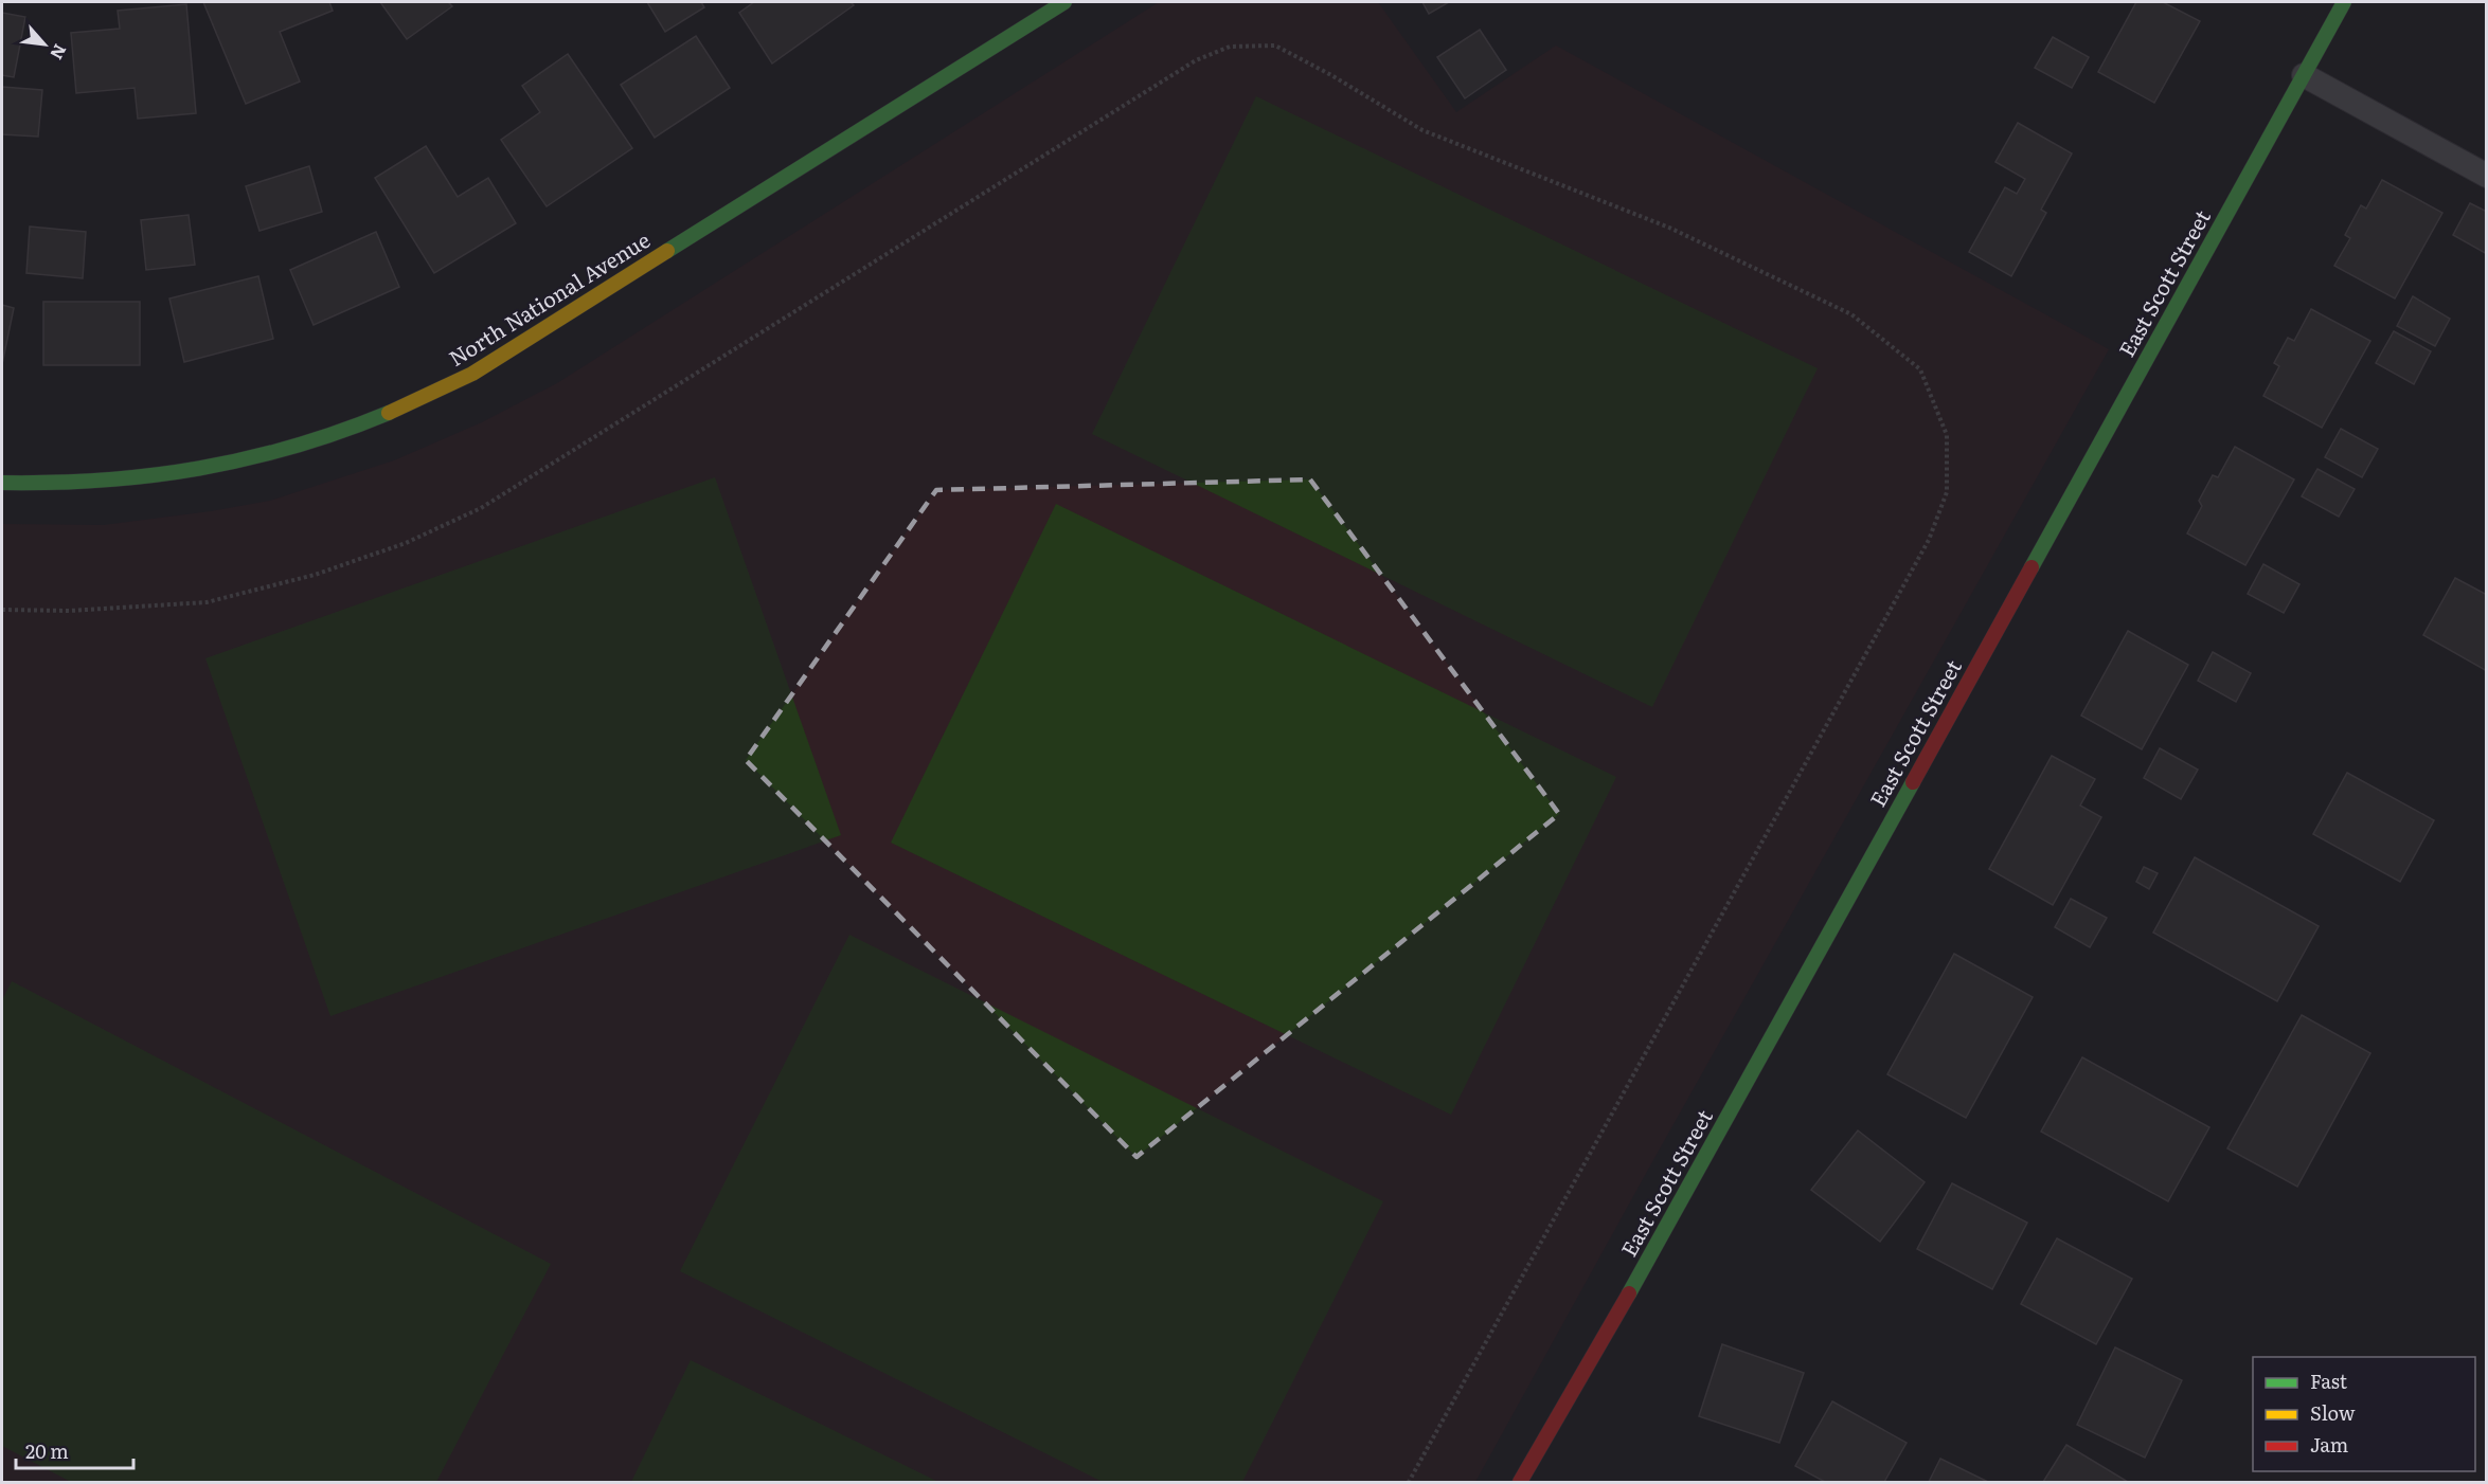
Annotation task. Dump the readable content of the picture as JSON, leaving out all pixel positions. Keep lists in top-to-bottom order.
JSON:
{
  "streets": {
    "street": ["East Scott Street", "North National Avenue"]
  },
  "legend": ["Fast", "Slow", "Jam"],
  "scale_bar": "20 m",
  "north": "bottom right"
}
